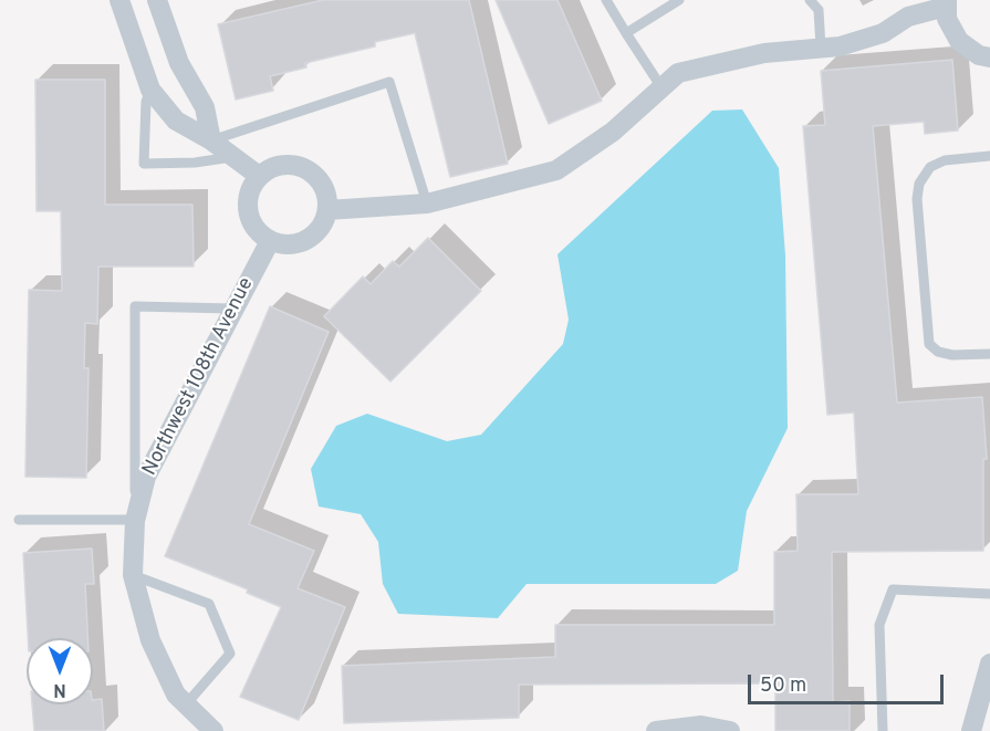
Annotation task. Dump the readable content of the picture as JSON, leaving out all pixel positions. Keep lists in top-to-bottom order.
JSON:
{
  "streets": {
    "street": ["Northwest 108th Avenue"]
  },
  "scale_bar": "50 m",
  "north": "bottom"
}
